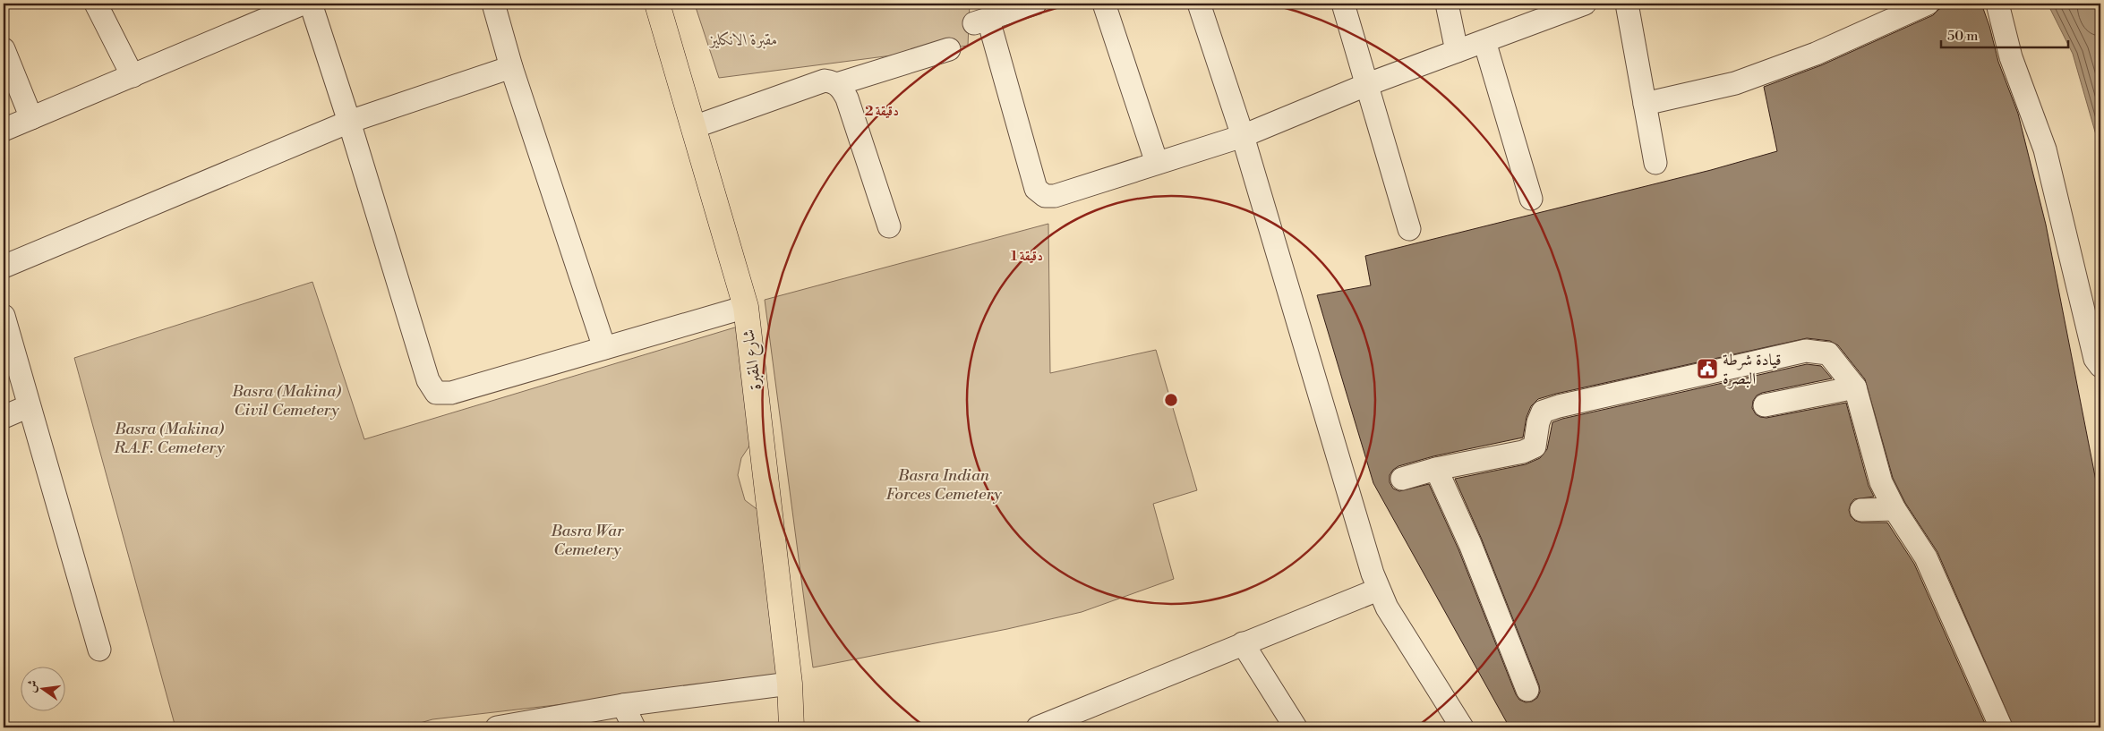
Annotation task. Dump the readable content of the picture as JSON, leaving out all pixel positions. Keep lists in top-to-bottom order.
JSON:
{
  "streets": {
    "main road": ["شارع المقبرة"]
  },
  "parks": [
    "مقبرة الانكليز",
    "Basra (Makina) Civil Cemetery",
    "Basra (Makina) R.A.F. Cemetery",
    "Basra Indian Forces Cemetery",
    "Basra War Cemetery"
  ],
  "places": {
    "public building": ["قيادة شرطة البصرة"]
  },
  "scale_bar": "50 m",
  "north": "left",
  "rings": ["2 دقيقة", "1 دقيقة"]
}
